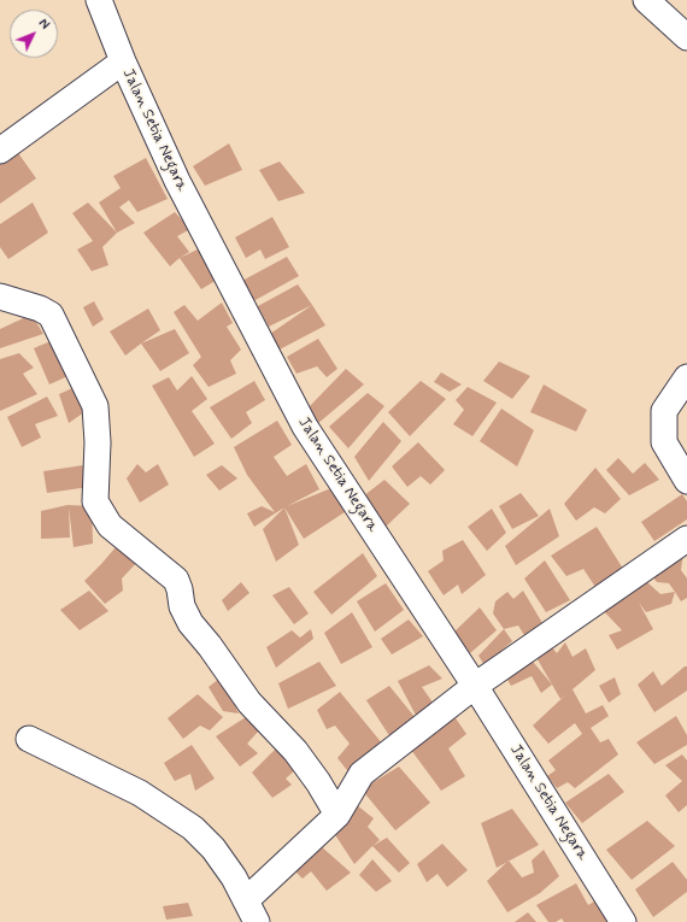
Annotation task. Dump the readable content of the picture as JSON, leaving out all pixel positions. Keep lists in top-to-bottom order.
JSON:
{
  "streets": {
    "street": ["Jalan Setia Negara"]
  },
  "north": "top right"
}
